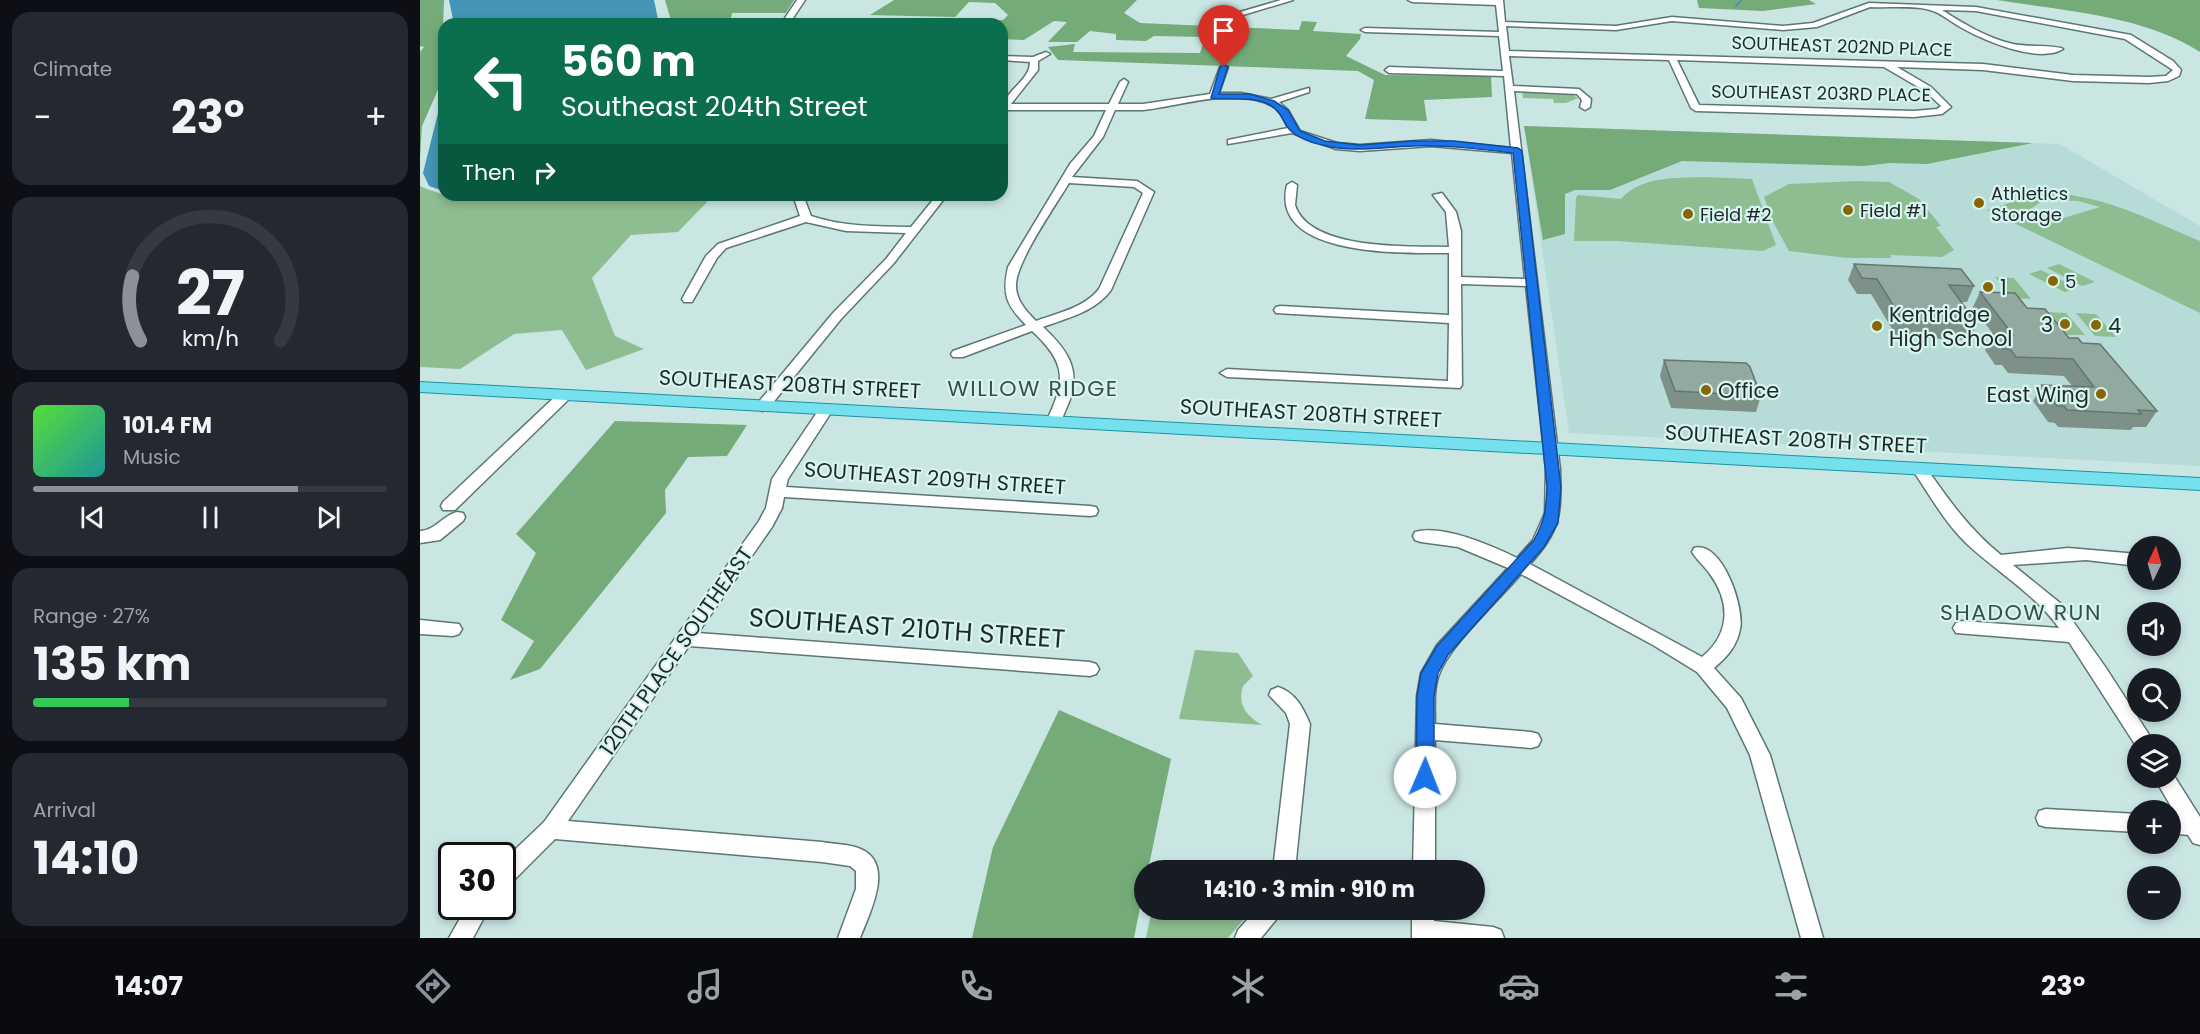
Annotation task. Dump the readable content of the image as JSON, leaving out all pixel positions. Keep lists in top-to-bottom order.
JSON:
{
  "streets": {
    "main road": ["SOUTHEAST 208TH STREET"],
    "street": [
      "SOUTHEAST 202ND PLACE",
      "SOUTHEAST 203RD PLACE",
      "SOUTHEAST 209TH STREET",
      "SOUTHEAST 210TH STREET",
      "120TH PLACE SOUTHEAST"
    ]
  },
  "crossings": [
    ["SOUTHEAST 202ND PLACE", "SOUTHEAST 203RD PLACE"],
    ["SOUTHEAST 208TH STREET", "120TH PLACE SOUTHEAST"],
    ["SOUTHEAST 209TH STREET", "120TH PLACE SOUTHEAST"],
    ["SOUTHEAST 210TH STREET", "120TH PLACE SOUTHEAST"]
  ],
  "districts": ["WILLOW RIDGE", "SHADOW RUN"],
  "places": [
    "Athletics Storage",
    "Field #1",
    "Field #2",
    "5",
    "1",
    "3",
    "4",
    "Kentridge High School",
    "Office",
    "East Wing"
  ],
  "north": "top",
  "page": {
    "tile": [
      "Climate",
      ["Range · 27%", "135 km"],
      ["Arrival", "14:10"]
    ],
    "turn": ["560 m", "Southeast 204th Street"],
    "heat": ["−", "23°", "+"],
    "then": "Then",
    "song": ["101.4 FM", "Music"],
    "map_buttons": ["+", "−"],
    "limit": "30",
    "trip": "14:10 · 3 min · 910 m",
    "tabs": ["14:07", "23°"],
    "gauge": ["27", "km/h"]
  }
}
